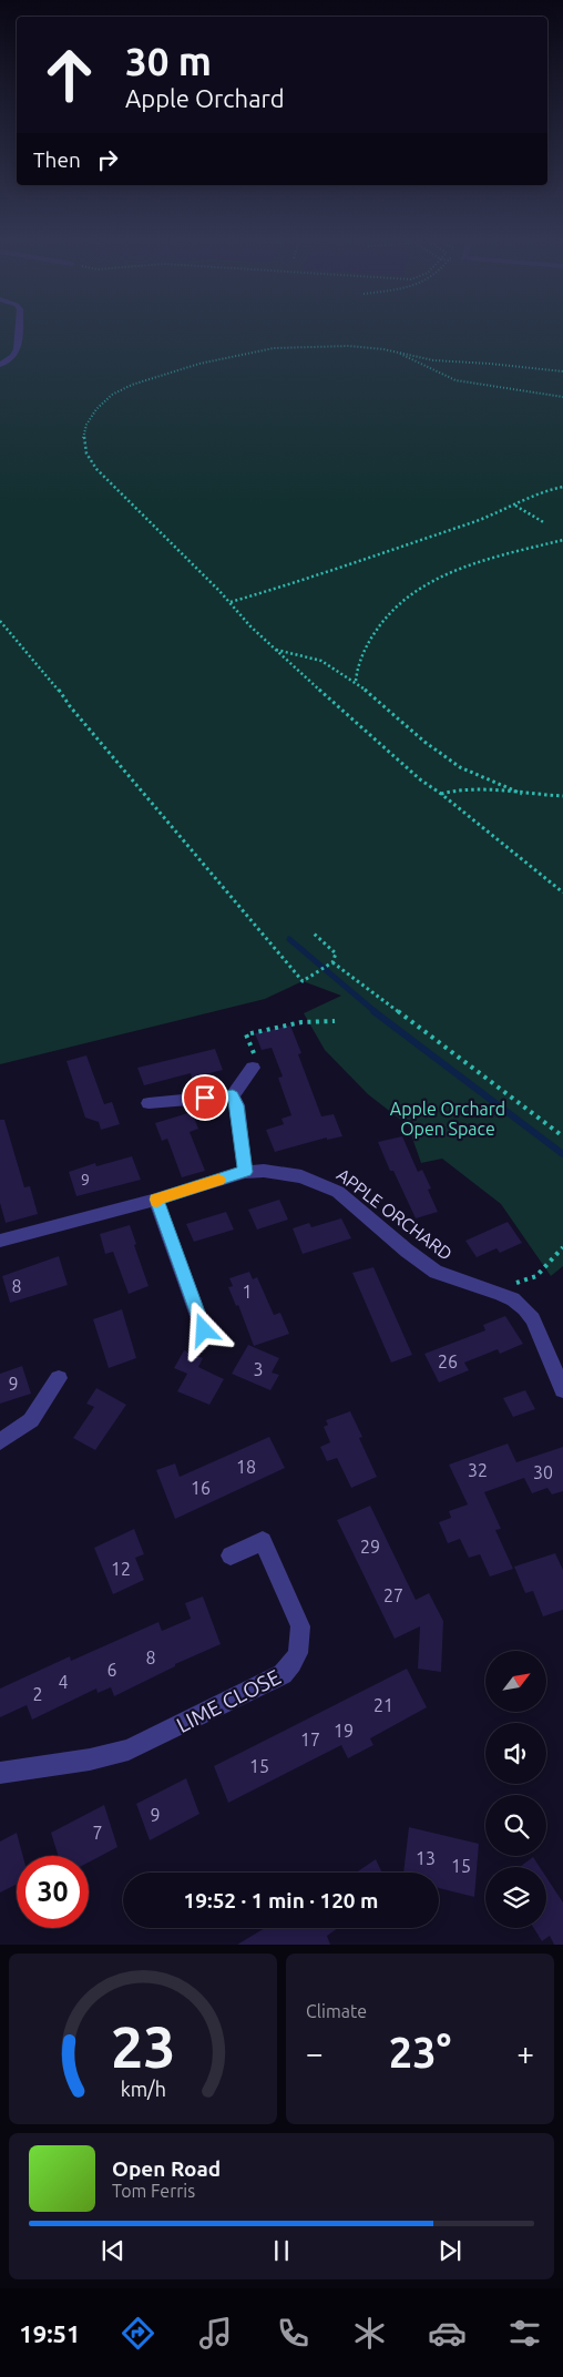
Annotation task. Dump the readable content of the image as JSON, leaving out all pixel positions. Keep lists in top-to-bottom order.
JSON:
{
  "streets": {
    "street": ["APPLE ORCHARD", "LIME CLOSE"]
  },
  "parks": ["Apple Orchard Open Space"],
  "house_numbers": [
    "9",
    "8",
    "1",
    "26",
    "3",
    "9",
    "18",
    "32",
    "30",
    "16",
    "29",
    "12",
    "27",
    "8",
    "6",
    "4",
    "2",
    "21",
    "19",
    "17",
    "15",
    "9",
    "7",
    "13",
    "15"
  ],
  "north": "top right",
  "page": {
    "turn": ["30 m", "Apple Orchard"],
    "then": "Then",
    "limit": "30",
    "trip": "19:52 · 1 min · 120 m",
    "tile": "Climate",
    "heat": ["−", "23°", "+"],
    "song": ["Open Road", "Tom Ferris"],
    "tabs": "19:51",
    "gauge": ["23", "km/h"]
  }
}
